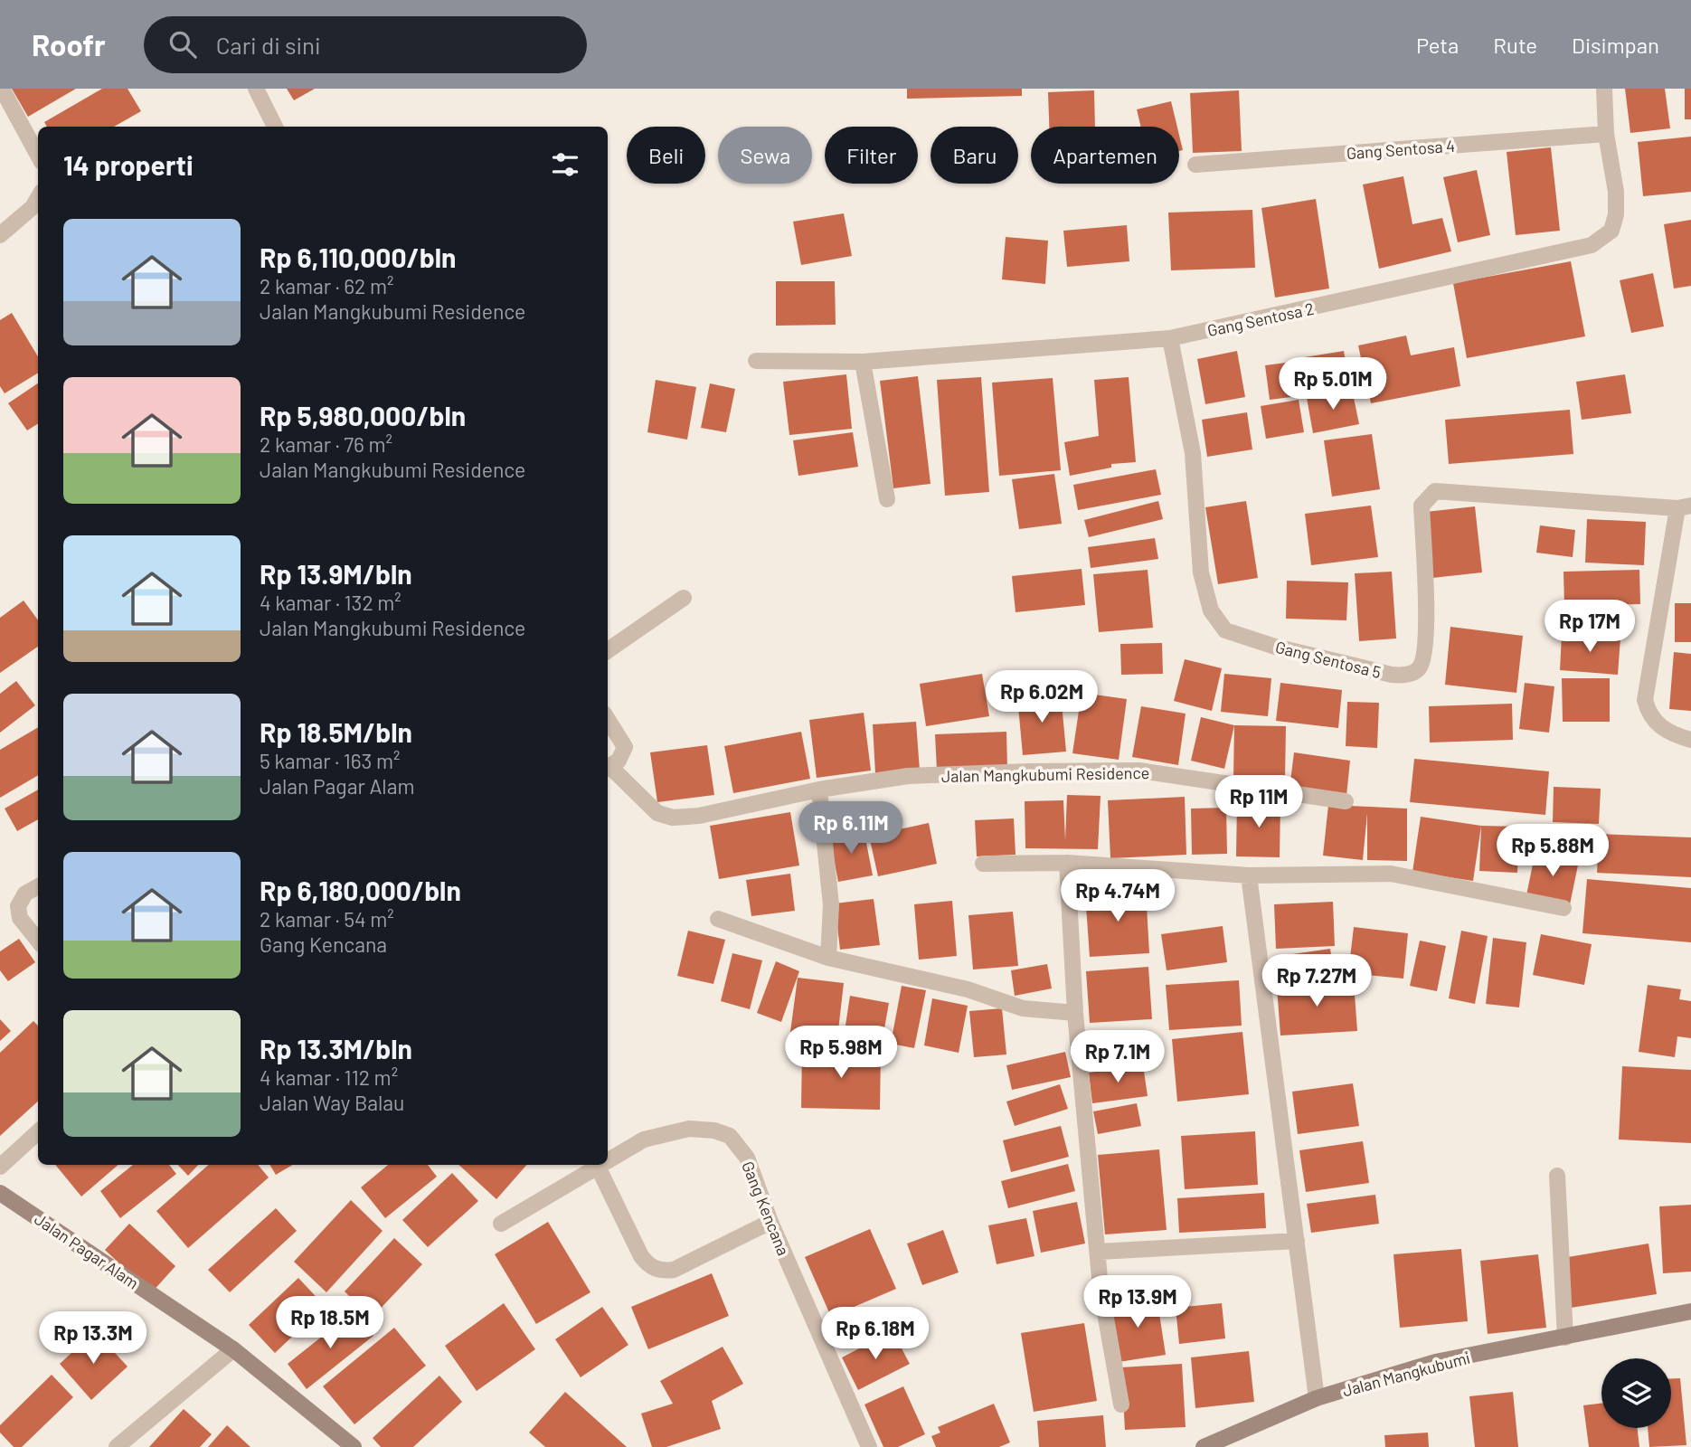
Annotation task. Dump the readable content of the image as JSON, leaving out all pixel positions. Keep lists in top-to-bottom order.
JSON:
{
  "streets": {
    "street": [
      "Gang Sentosa 4",
      "Gang Sentosa 2",
      "Gang Sentosa 5",
      "Jalan Mangkubumi Residence",
      "Gang Kencana",
      "Jalan Pagar Alam",
      "Jalan Mangkubumi"
    ]
  },
  "crossings": [
    ["Gang Sentosa 4", "Gang Sentosa 2"],
    ["Gang Sentosa 2", "Gang Sentosa 5"]
  ],
  "page": {
    "header": "Roofr",
    "search": "Cari di sini",
    "nav": ["Peta", "Rute", "Disimpan"],
    "chip": [
      "Beli",
      "Sewa",
      "Filter",
      "Baru",
      "Apartemen"
    ],
    "heading": "14 properti",
    "list": [
      {
        "name": "Rp 6,110,000/bln",
        "note": "2 kamar · 62 m² · Jalan Mangkubumi Residence"
      },
      {
        "name": "Rp 5,980,000/bln",
        "note": "2 kamar · 76 m² · Jalan Mangkubumi Residence"
      },
      {
        "name": "Rp 13.9M/bln",
        "note": "4 kamar · 132 m² · Jalan Mangkubumi Residence"
      },
      {
        "name": "Rp 18.5M/bln",
        "note": "5 kamar · 163 m² · Jalan Pagar Alam"
      },
      {
        "name": "Rp 6,180,000/bln",
        "note": "2 kamar · 54 m² · Gang Kencana"
      },
      {
        "name": "Rp 13.3M/bln",
        "note": "4 kamar · 112 m² · Jalan Way Balau"
      }
    ],
    "price": [
      "Rp 5.01M",
      "Rp 17M",
      "Rp 6.02M",
      "Rp 11M",
      "Rp 6.11M",
      "Rp 5.88M",
      "Rp 4.74M",
      "Rp 7.27M",
      "Rp 5.98M",
      "Rp 7.1M",
      "Rp 13.9M",
      "Rp 18.5M",
      "Rp 6.18M",
      "Rp 13.3M"
    ]
  }
}
